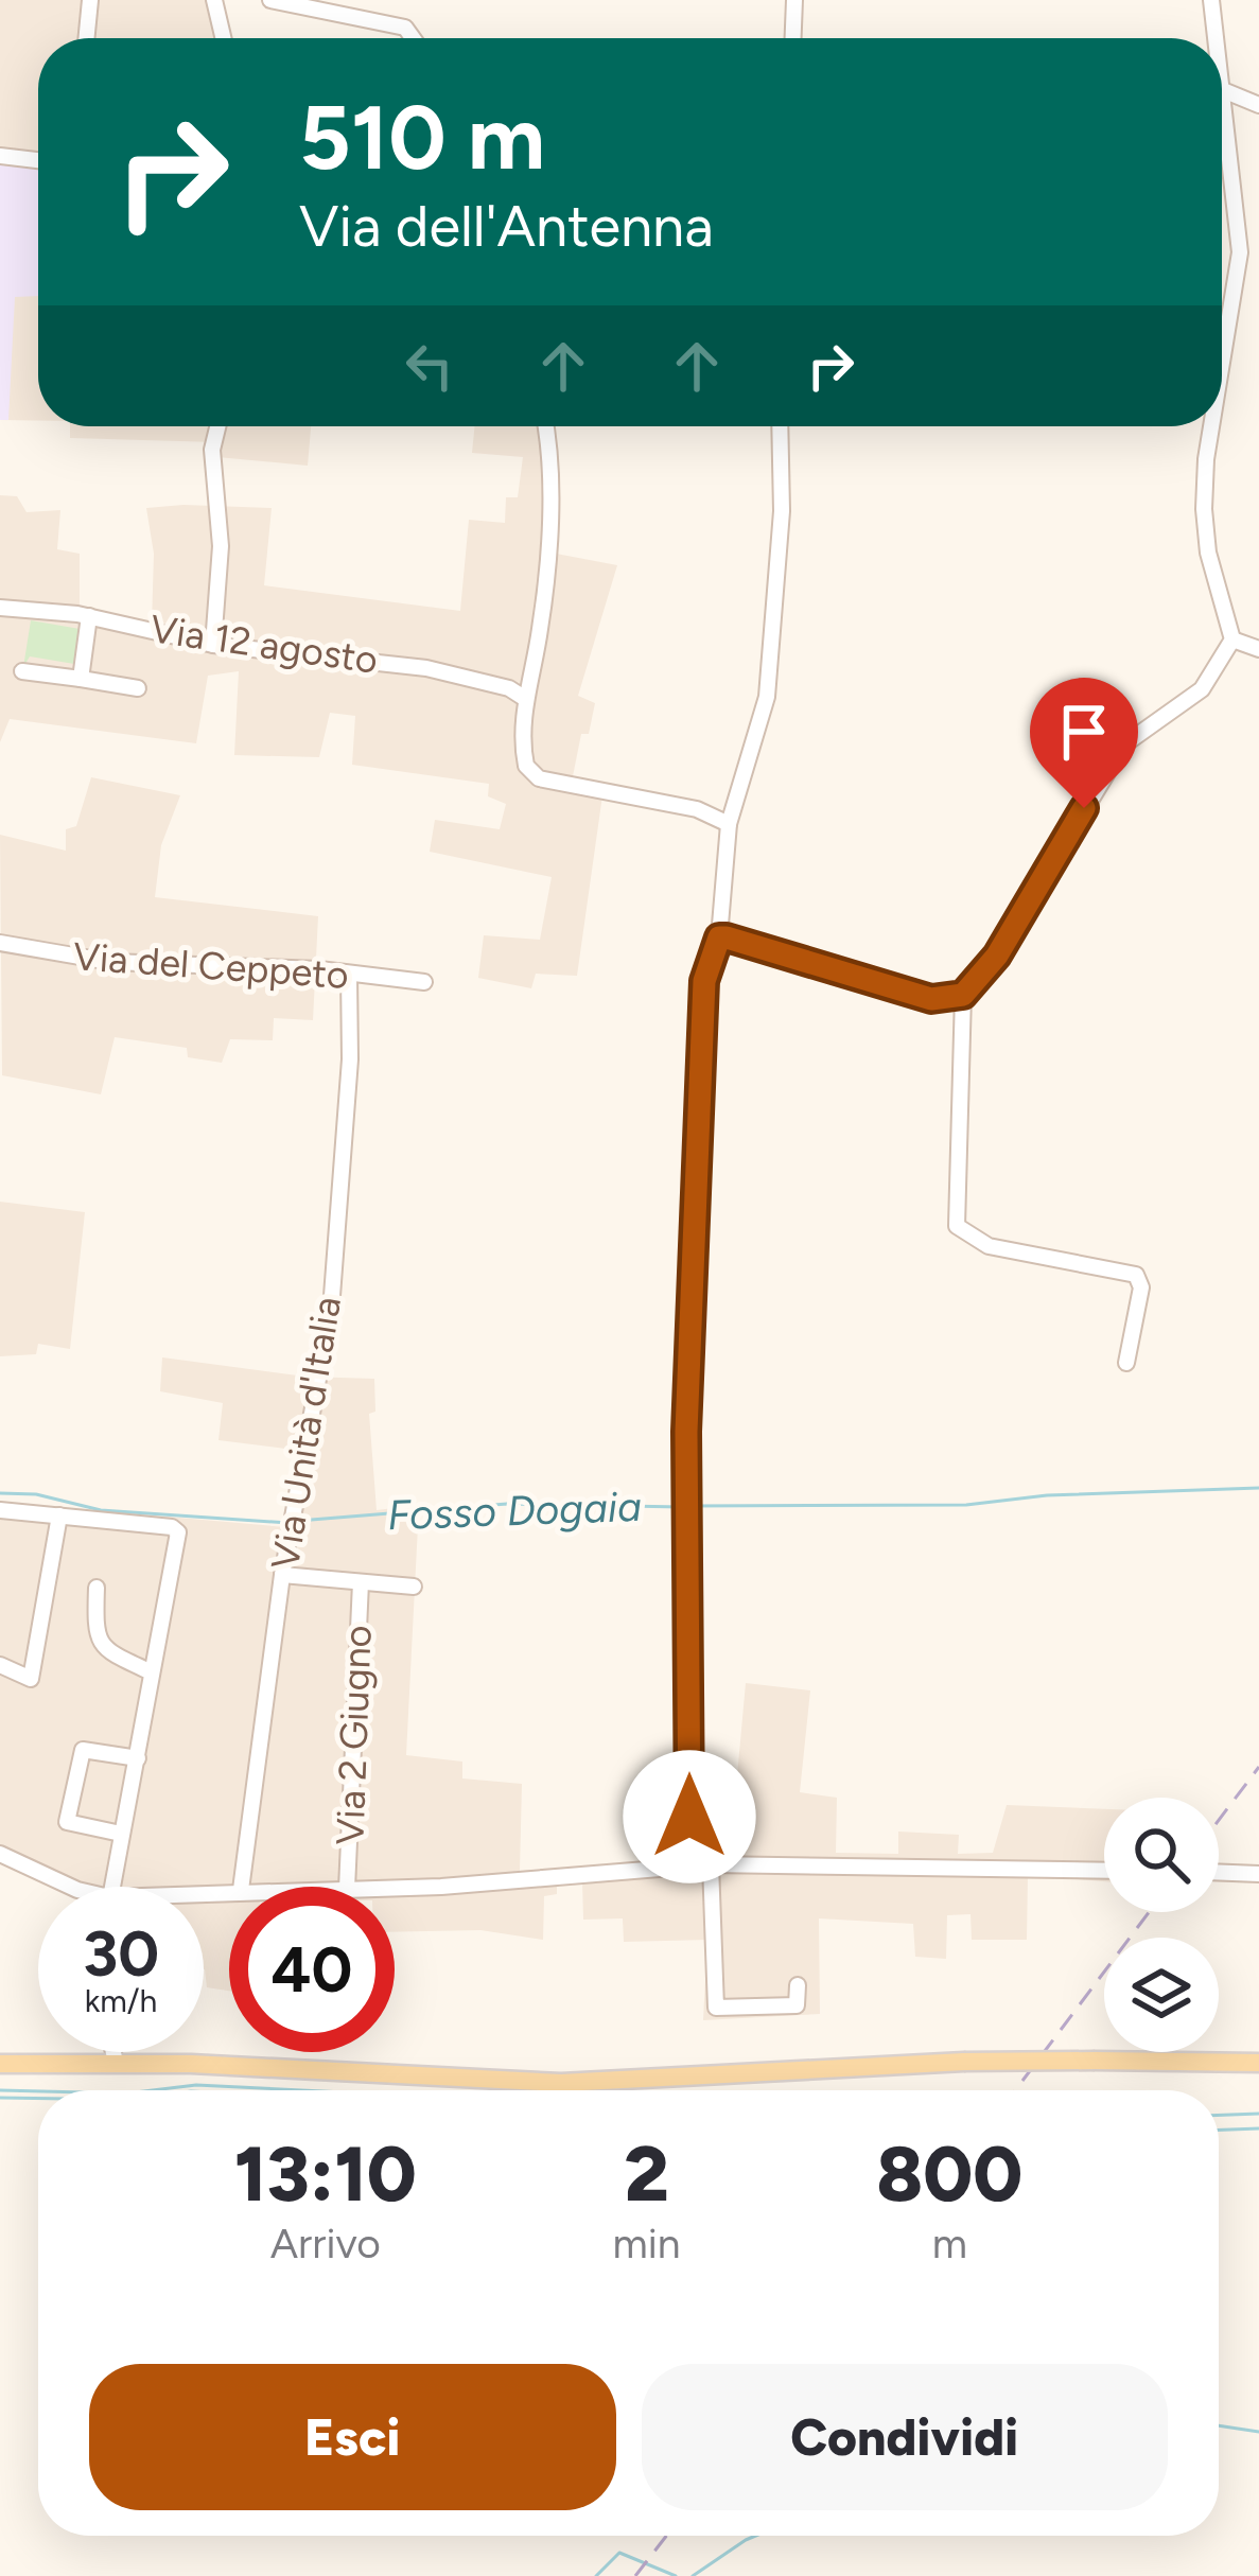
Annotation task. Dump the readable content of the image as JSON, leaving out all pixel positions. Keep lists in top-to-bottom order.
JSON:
{
  "streets": {
    "street": [
      "Via 12 agosto",
      "Via del Ceppeto",
      "Via Unità d'Italia",
      "Via 2 Giugno"
    ]
  },
  "crossings": [
    ["Via del Ceppeto", "Via Unità d'Italia"],
    ["Via Unità d'Italia", "Via 2 Giugno"]
  ],
  "water": ["Fosso Dogaia"],
  "page": {
    "turn": ["510 m", "Via dell'Antenna"],
    "speed": "30 km/h",
    "limit": "40",
    "eta": [
      "13:10",
      "Arrivo",
      "2",
      "min",
      "800",
      "m"
    ],
    "buttons": ["Esci", "Condividi"]
  }
}
